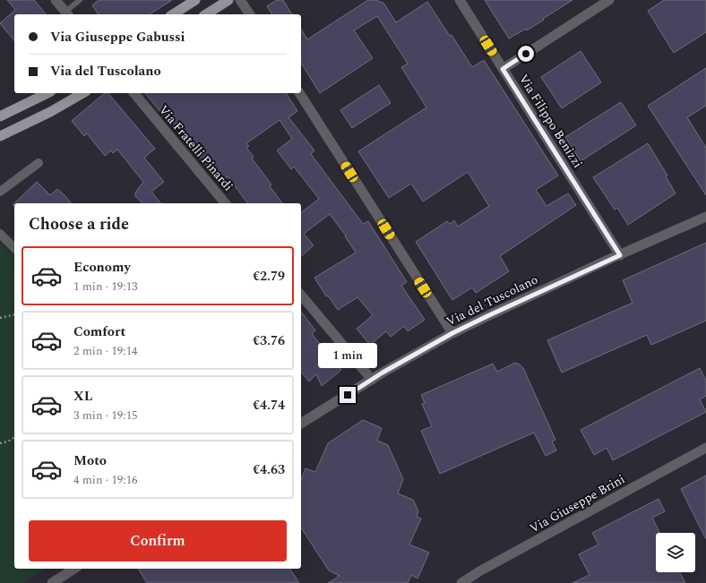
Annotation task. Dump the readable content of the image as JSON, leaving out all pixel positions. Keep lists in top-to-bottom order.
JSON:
{
  "streets": {
    "street": [
      "Via Filippo Benizzi",
      "Via Fratelli Pinardi",
      "Via del Tuscolano",
      "Via Giuseppe Brini"
    ]
  },
  "crossings": [
    ["Via Filippo Benizzi", "Via del Tuscolano"]
  ],
  "page": {
    "banner": ["Via Giuseppe Gabussi", "Via del Tuscolano"],
    "heading": "Choose a ride",
    "list": [
      {
        "name": "Economy",
        "note": "1 min · 19:13",
        "value": "€2.79"
      },
      {
        "name": "Comfort",
        "note": "2 min · 19:14",
        "value": "€3.76"
      },
      {
        "name": "XL",
        "note": "3 min · 19:15",
        "value": "€4.74"
      },
      {
        "name": "Moto",
        "note": "4 min · 19:16",
        "value": "€4.63"
      }
    ],
    "bubble": "1 min",
    "buttons": "Confirm"
  }
}
